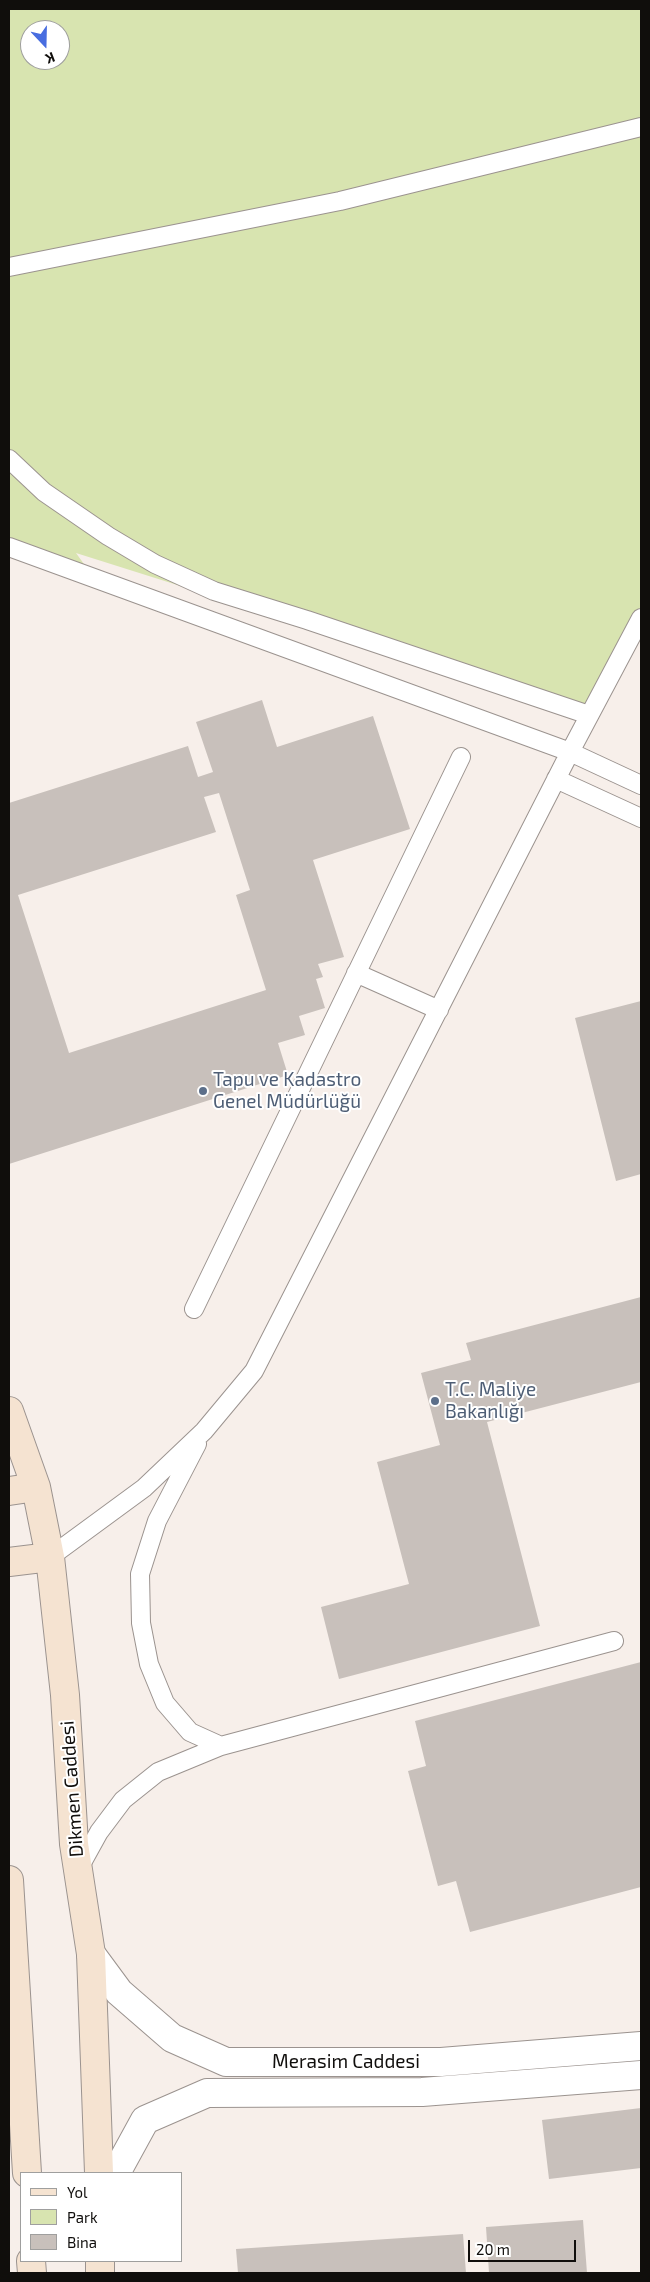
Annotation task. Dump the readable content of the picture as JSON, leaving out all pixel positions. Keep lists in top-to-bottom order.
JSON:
{
  "streets": {
    "main road": ["Dikmen Caddesi"],
    "street": ["Merasim Caddesi"]
  },
  "crossings": [
    ["Dikmen Caddesi", "Merasim Caddesi"]
  ],
  "places": ["Tapu ve Kadastro Genel Müdürlüğü", "T.C. Maliye Bakanlığı"],
  "legend": ["Yol", "Park", "Bina"],
  "scale_bar": "20 m",
  "north": "bottom"
}
